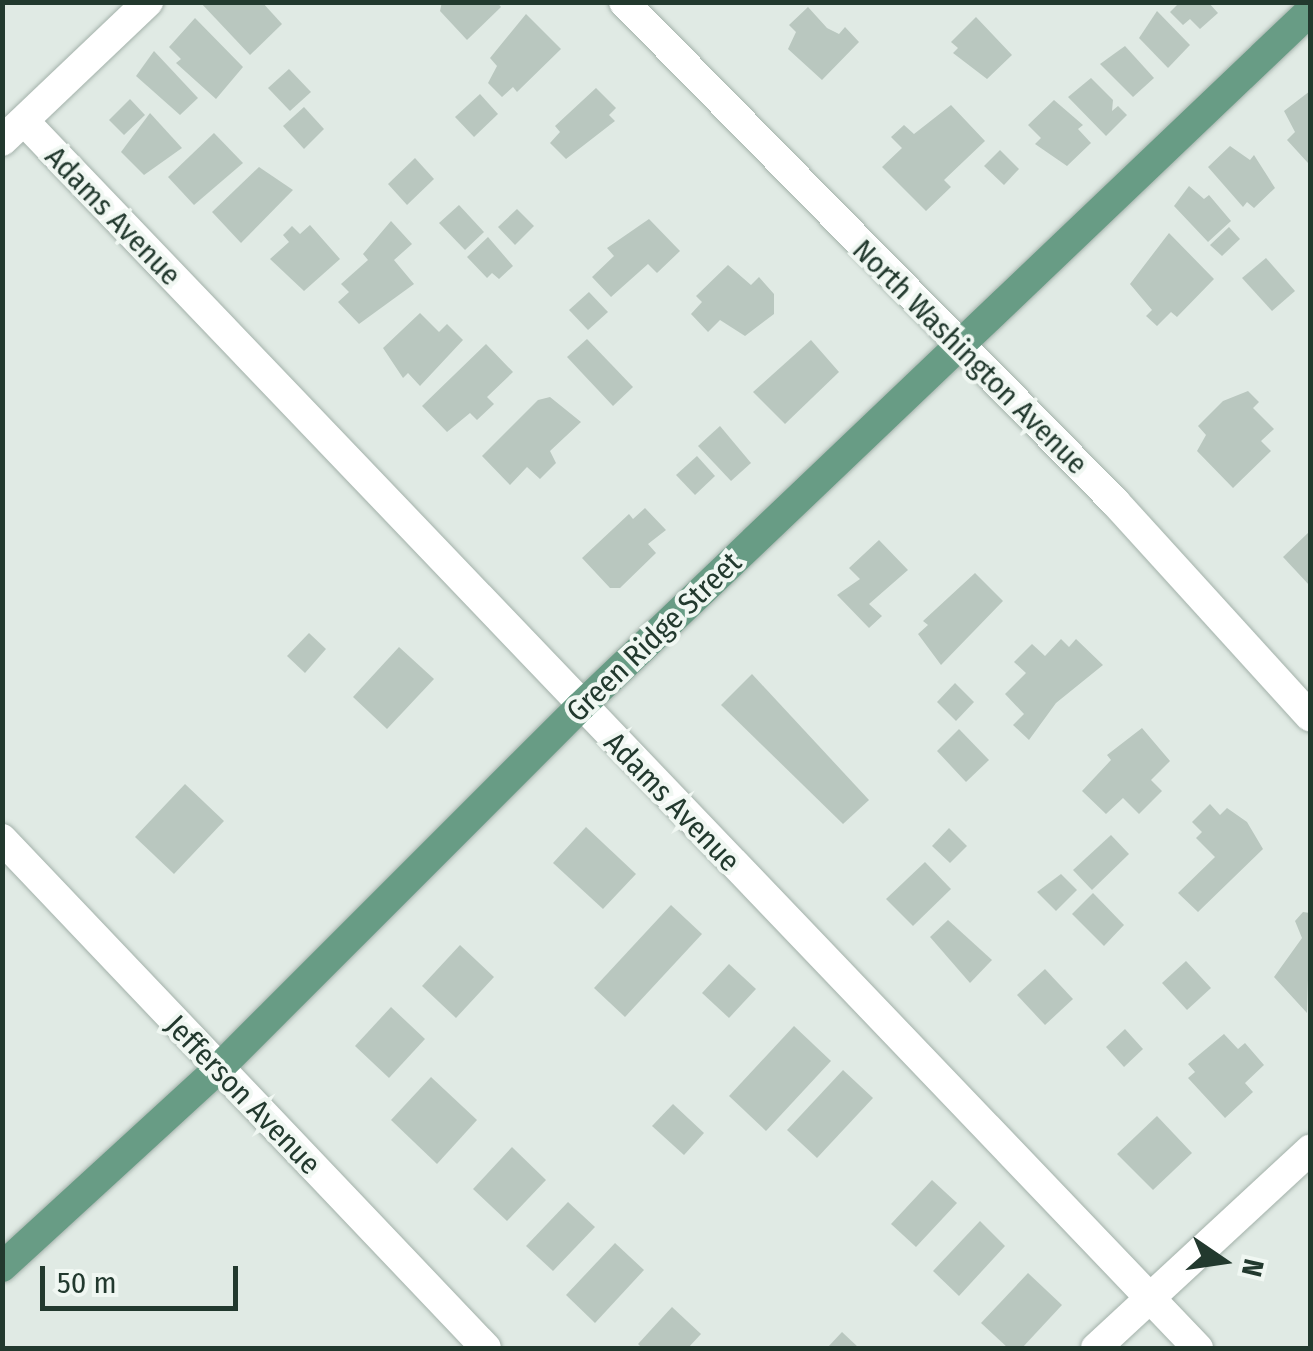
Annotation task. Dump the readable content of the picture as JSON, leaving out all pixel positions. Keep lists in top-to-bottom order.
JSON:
{
  "streets": {
    "main road": ["Green Ridge Street"],
    "street": ["Adams Avenue", "North Washington Avenue", "Jefferson Avenue"]
  },
  "crossings": [
    ["Adams Avenue", "Green Ridge Street"],
    ["North Washington Avenue", "Green Ridge Street"],
    ["Green Ridge Street", "Jefferson Avenue"]
  ],
  "scale_bar": "50 m",
  "north": "right"
}
